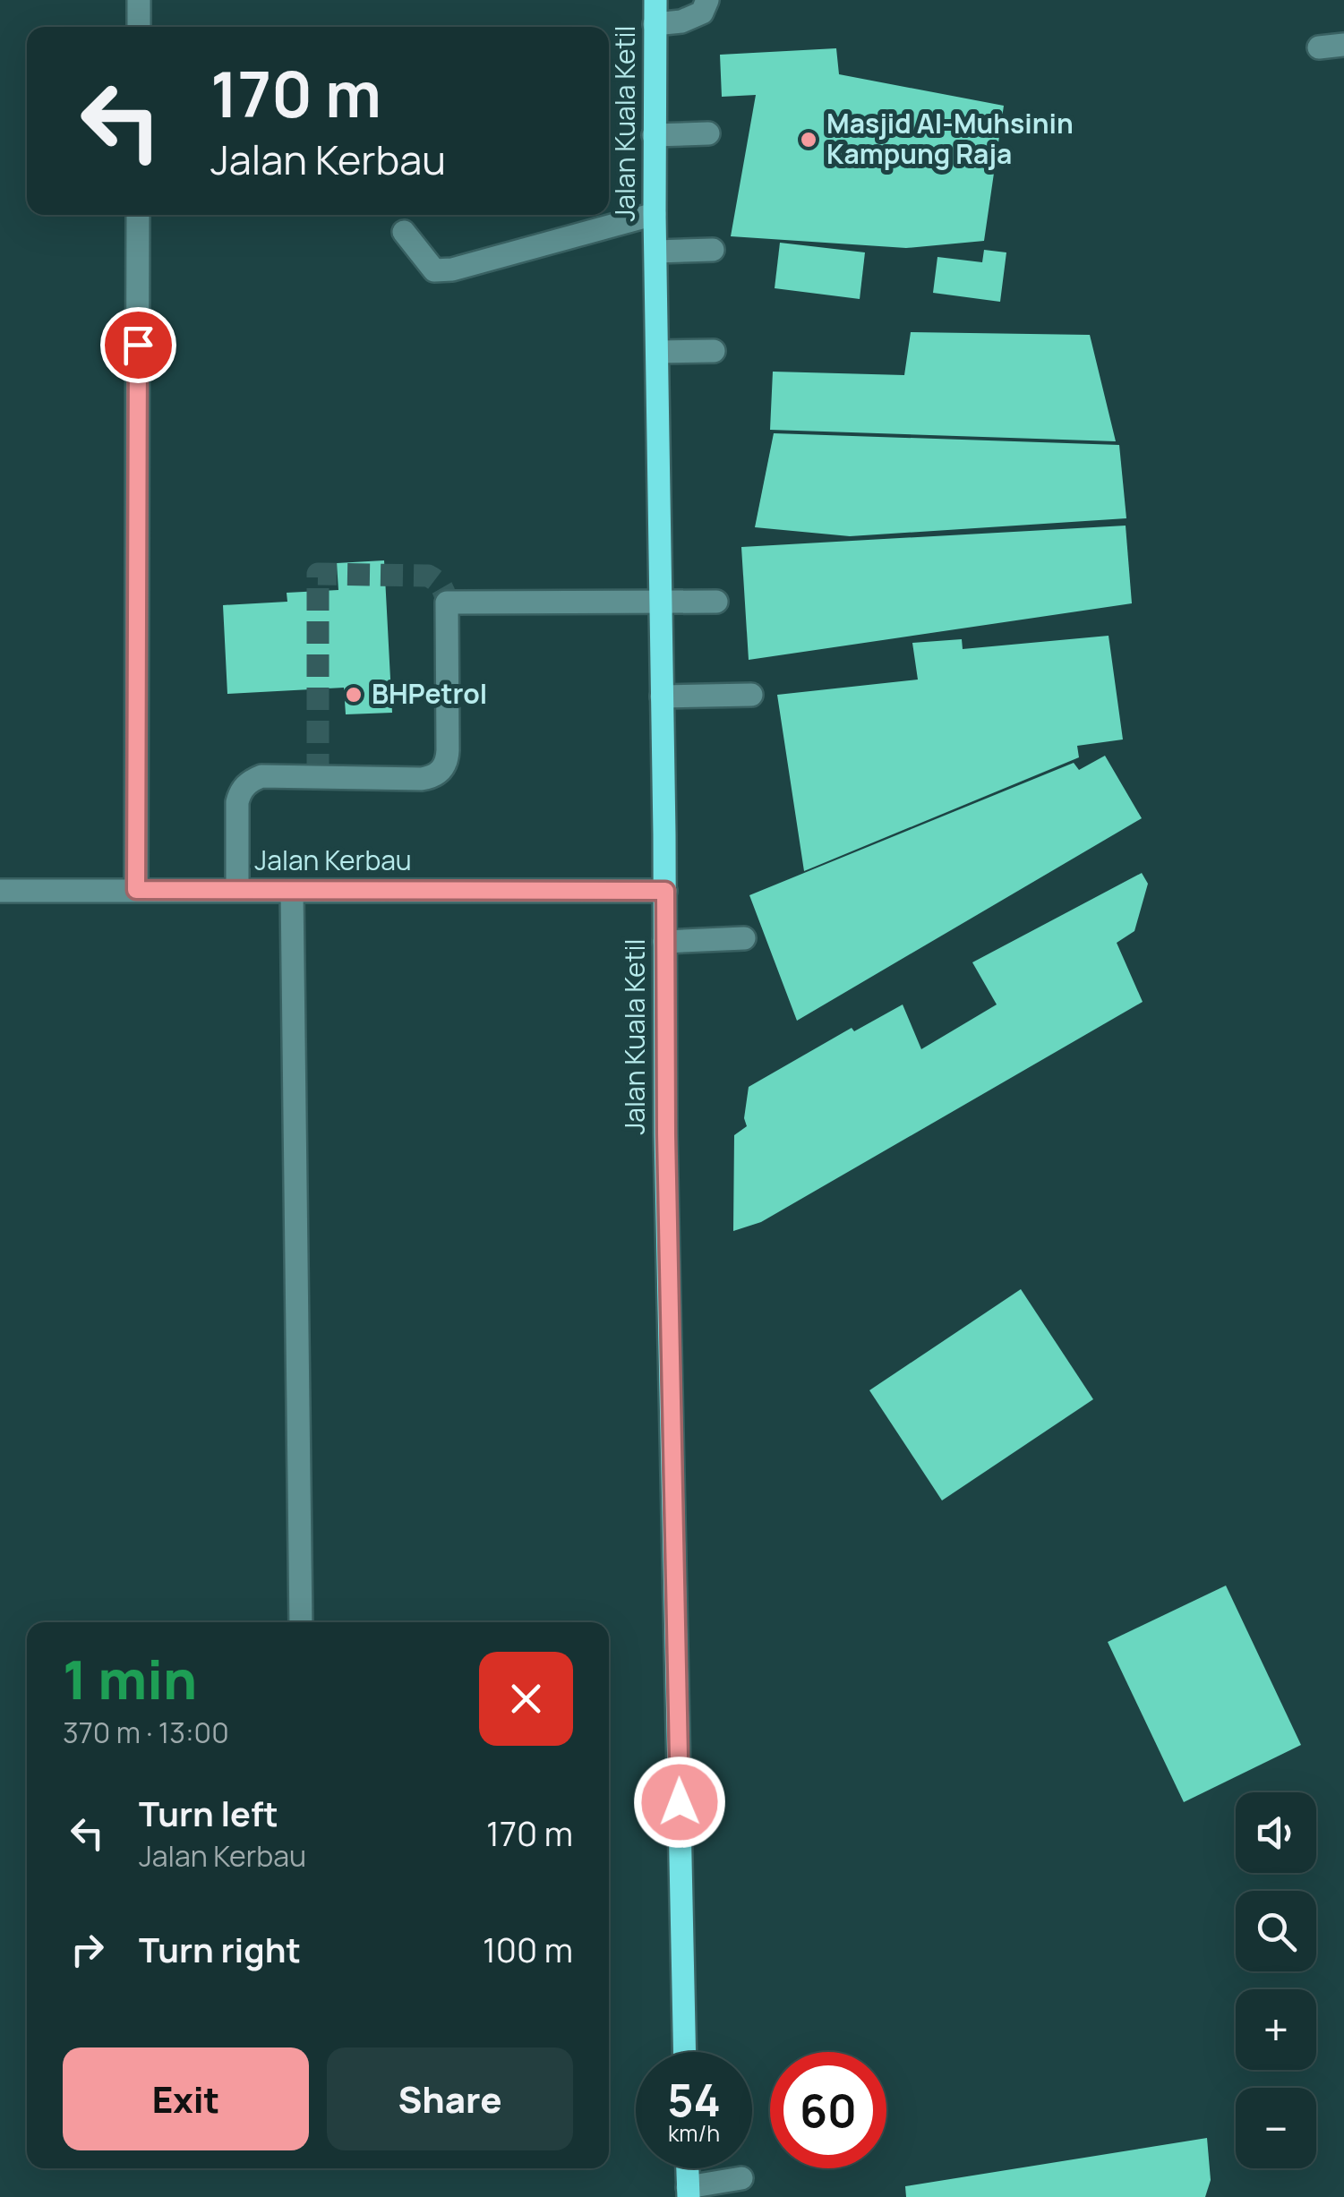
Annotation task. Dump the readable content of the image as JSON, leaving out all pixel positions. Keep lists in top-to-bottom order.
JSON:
{
  "streets": {
    "main road": ["Jalan Kuala Ketil"],
    "street": ["Jalan Kerbau"]
  },
  "crossings": [
    ["Jalan Kuala Ketil", "Jalan Kerbau"]
  ],
  "places": ["Masjid Al-Muhsinin Kampung Raja", "BHPetrol"],
  "page": {
    "turn": ["170 m", "Jalan Kerbau"],
    "heading": ["1 min", "370 m · 13:00"],
    "list": [
      {
        "name": "Turn left",
        "note": "Jalan Kerbau",
        "value": "170 m"
      },
      {
        "name": "Turn right",
        "value": "100 m"
      }
    ],
    "map_buttons": ["+", "−"],
    "buttons": ["Exit", "Share"],
    "speed": "54 km/h",
    "limit": "60"
  }
}
